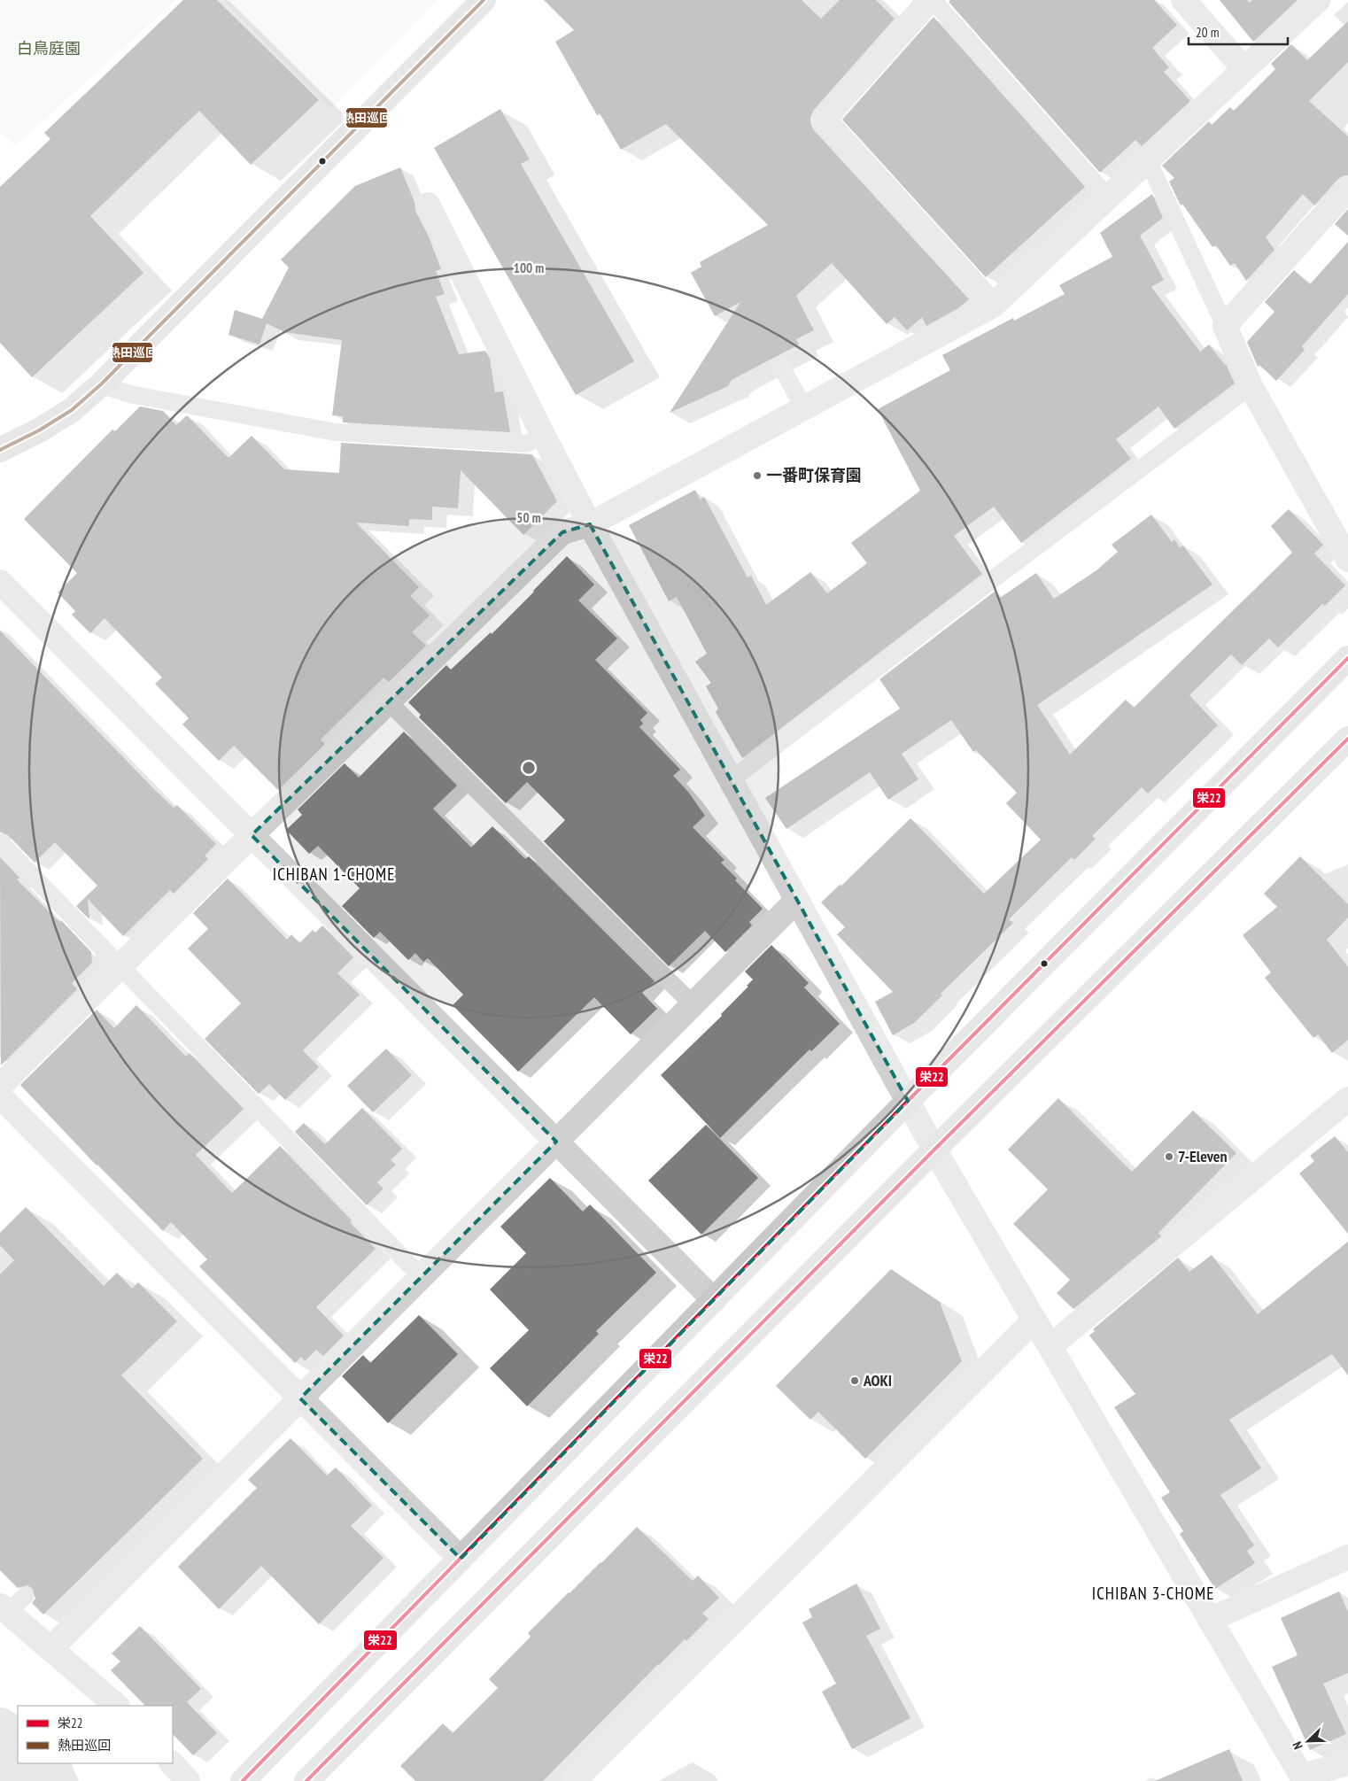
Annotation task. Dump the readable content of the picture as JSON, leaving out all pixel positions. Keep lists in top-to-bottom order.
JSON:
{
  "districts": ["ICHIBAN 1-CHOME", "ICHIBAN 3-CHOME"],
  "parks": ["白鳥庭園"],
  "places": ["一番町保育園", "7-Eleven", "AOKI"],
  "lines": ["transit line 熱田巡回", "transit line 栄22"],
  "legend": ["栄22", "熱田巡回"],
  "scale_bar": "20 m",
  "north": "bottom left",
  "rings": ["100 m", "50 m"]
}
